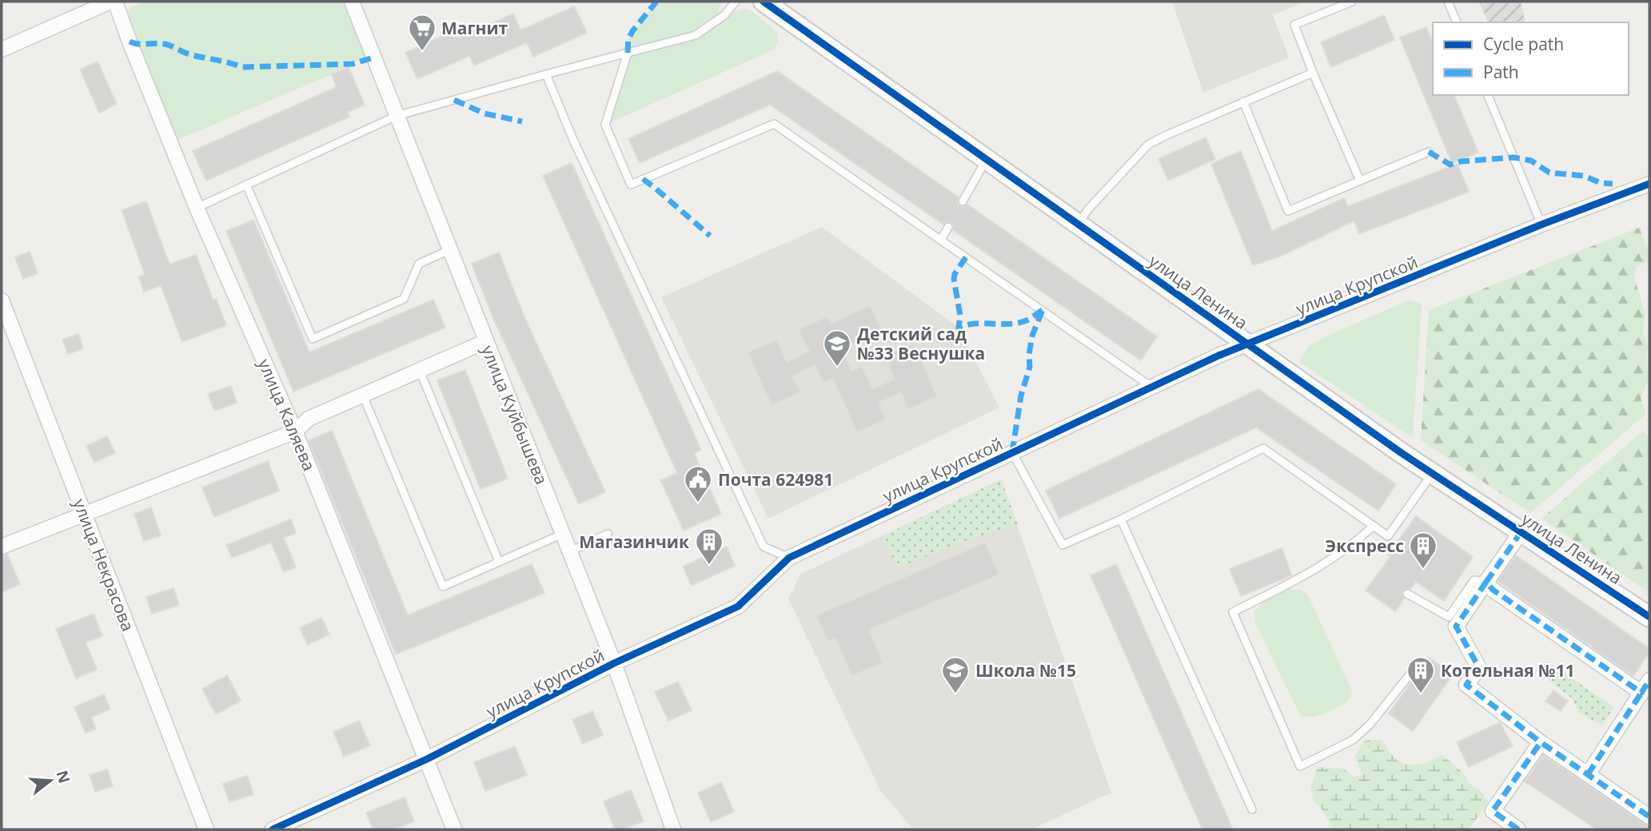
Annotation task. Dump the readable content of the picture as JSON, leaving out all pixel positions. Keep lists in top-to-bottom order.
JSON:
{
  "streets": {
    "street": [
      "улица Крупской",
      "улица Ленина",
      "улица Каляева",
      "улица Куйбышева",
      "улица Некрасова"
    ]
  },
  "crossings": [
    ["улица Крупской", "улица Ленина"],
    ["улица Крупской", "улица Каляева"],
    ["улица Крупской", "улица Куйбышева"]
  ],
  "places": {
    "supermarket": ["Магнит"],
    "school or university": ["Детский сад №33 Веснушка", "Школа №15"],
    "public building": ["Почта 624981"],
    "building": ["Магазинчик", "Экспресс", "Котельная №11"]
  },
  "legend": ["Cycle path", "Path"],
  "north": "right"
}
